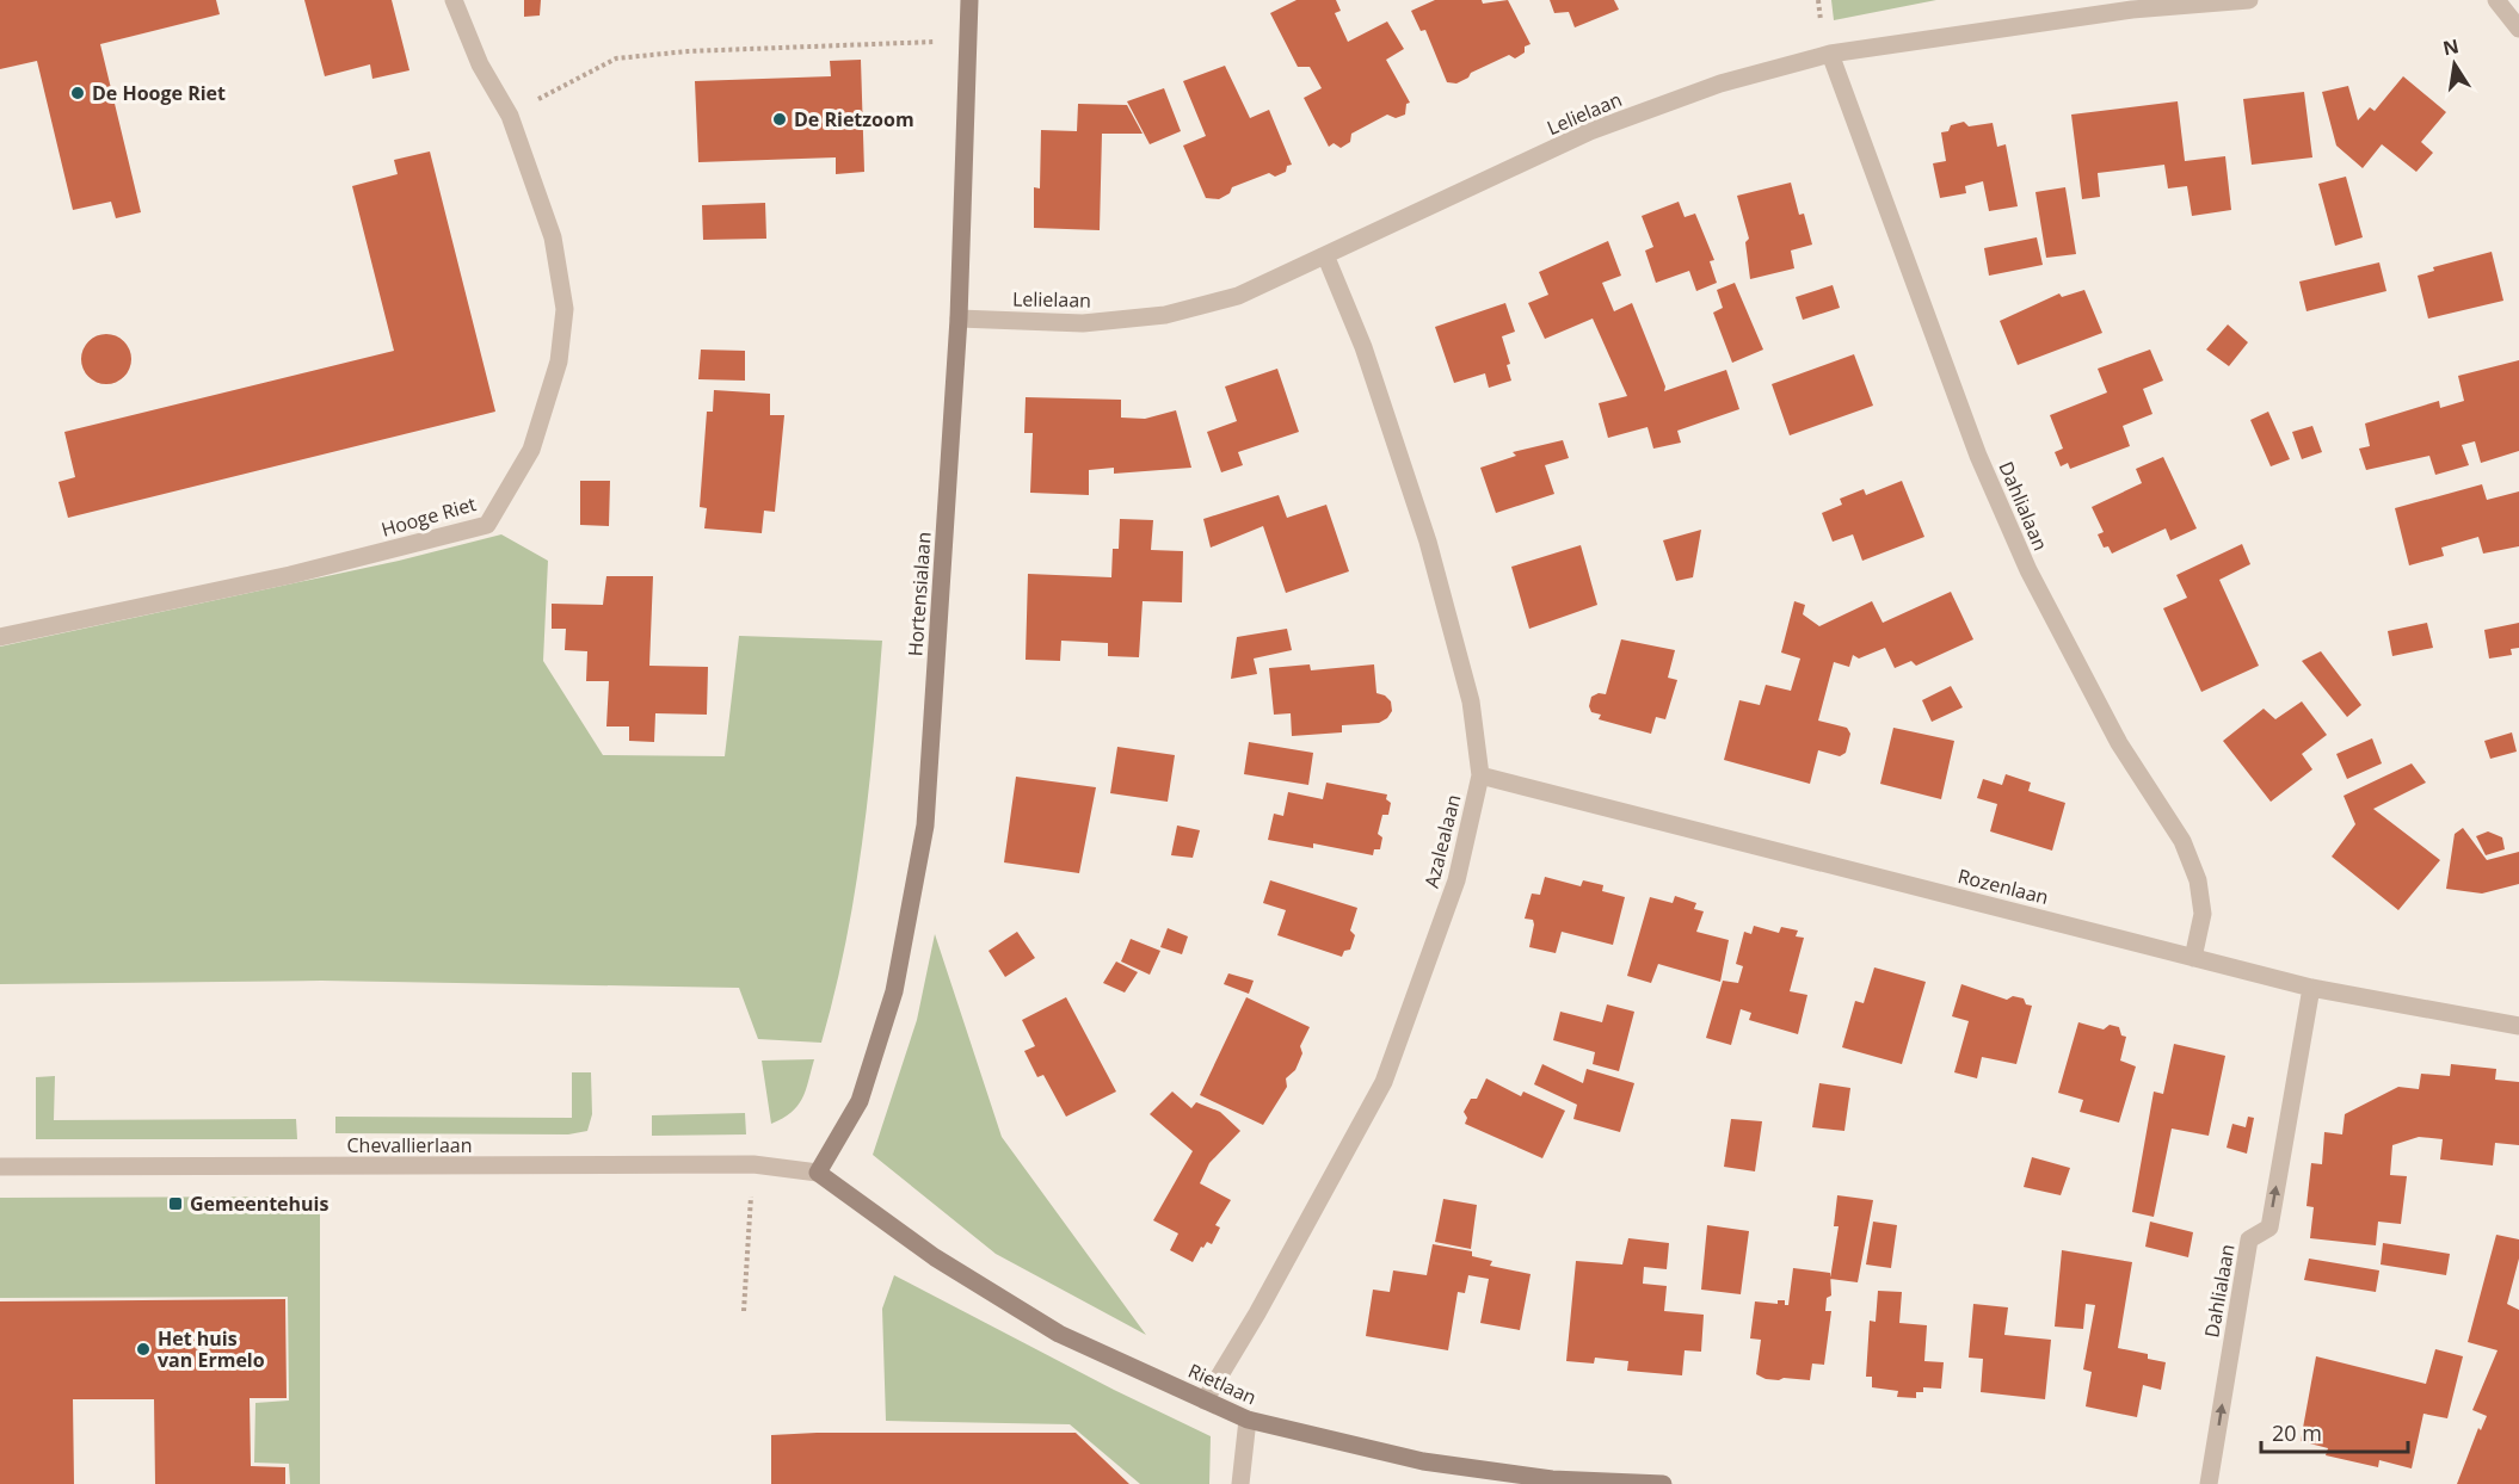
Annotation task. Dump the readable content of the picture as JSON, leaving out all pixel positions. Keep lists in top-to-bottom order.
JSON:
{
  "streets": {
    "street": [
      "Lelielaan",
      "Dahlialaan",
      "Hooge Riet",
      "Hortensialaan",
      "Azalealaan",
      "Rozenlaan",
      "Chevallierlaan",
      "Rietlaan"
    ]
  },
  "crossings": [
    ["Lelielaan", "Dahlialaan"],
    ["Lelielaan", "Hortensialaan"],
    ["Lelielaan", "Azalealaan"],
    ["Dahlialaan", "Rozenlaan"],
    ["Hortensialaan", "Chevallierlaan"],
    ["Hortensialaan", "Rietlaan"],
    ["Azalealaan", "Rozenlaan"],
    ["Azalealaan", "Rietlaan"],
    ["Chevallierlaan", "Rietlaan"]
  ],
  "places": {
    "other": ["De Hooge Riet", "De Rietzoom", "Het huis van Ermelo"],
    "transit": ["Gemeentehuis"]
  },
  "scale_bar": "20 m",
  "north": "top"
}
